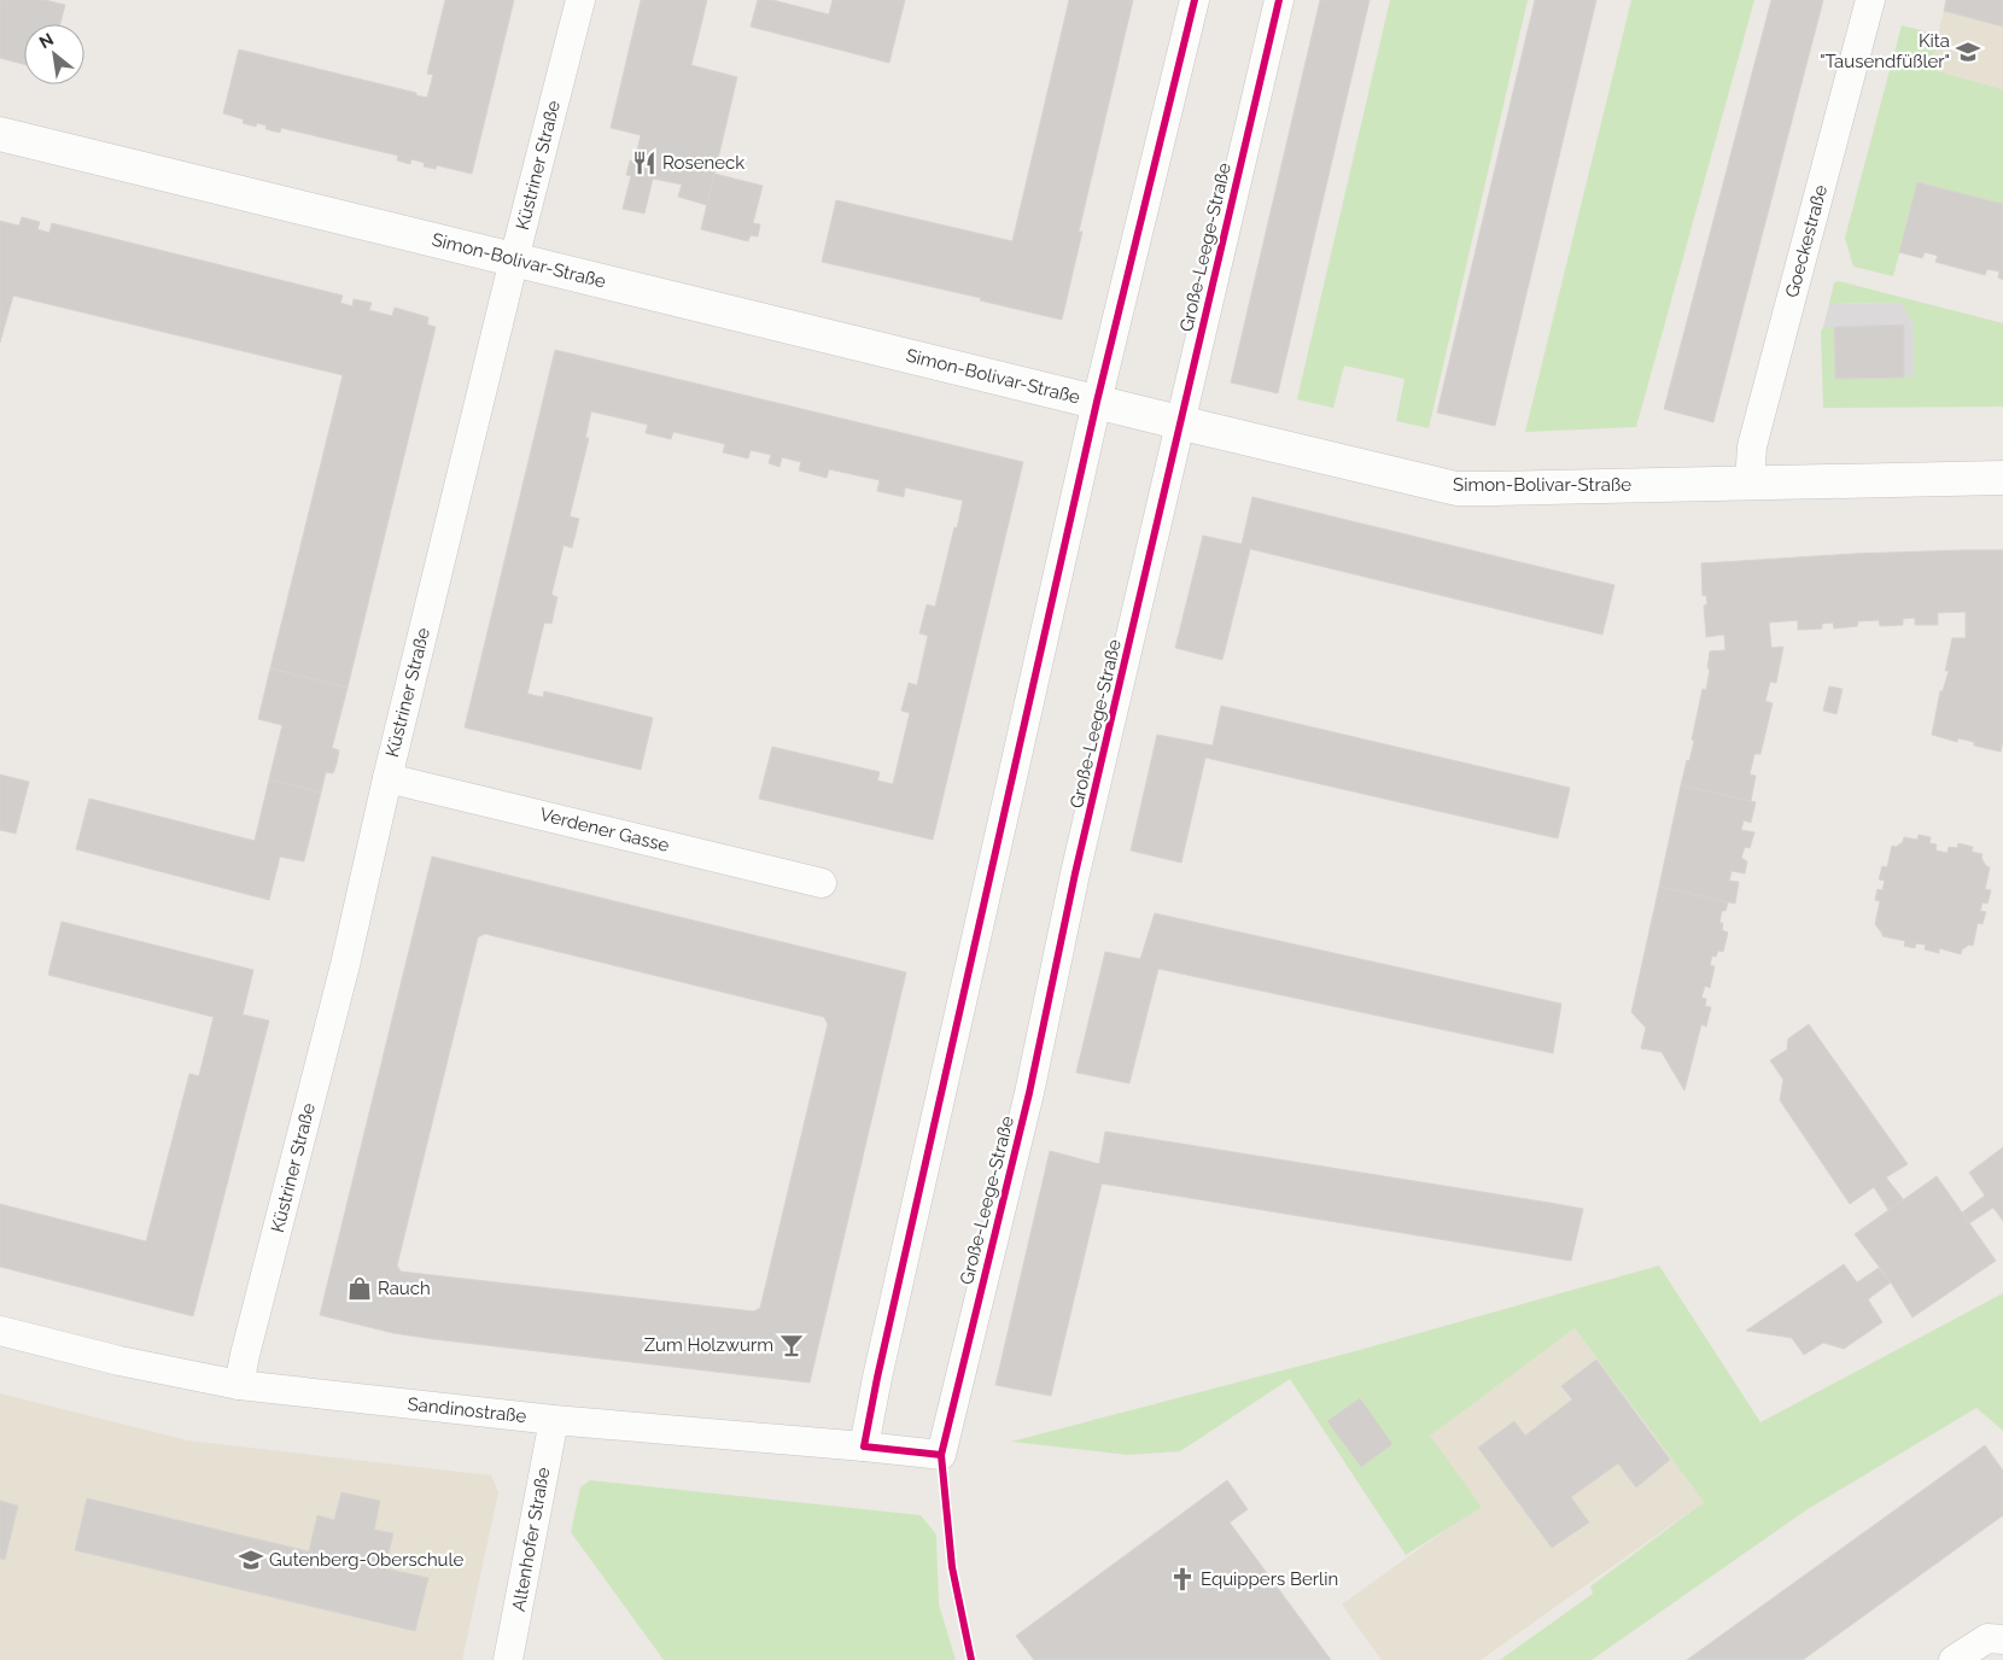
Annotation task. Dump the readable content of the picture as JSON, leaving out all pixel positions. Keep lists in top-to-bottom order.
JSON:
{
  "streets": {
    "street": [
      "Küstriner Straße",
      "Goeckestraße",
      "Große-Leege-Straße",
      "Simon-Bolivar-Straße",
      "Verdener Gasse",
      "Sandinostraße",
      "Altenhofer Straße"
    ]
  },
  "crossings": [
    ["Küstriner Straße", "Simon-Bolivar-Straße"],
    ["Küstriner Straße", "Verdener Gasse"],
    ["Küstriner Straße", "Sandinostraße"],
    ["Goeckestraße", "Simon-Bolivar-Straße"],
    ["Große-Leege-Straße", "Simon-Bolivar-Straße"],
    ["Große-Leege-Straße", "Sandinostraße"],
    ["Sandinostraße", "Altenhofer Straße"]
  ],
  "places": {
    "school or university": ["Kita \"Tausendfüßler\"", "Gutenberg-Oberschule"],
    "restaurant": ["Roseneck"],
    "shop": ["Rauch"],
    "bar": ["Zum Holzwurm"],
    "church": ["Equippers Berlin"]
  },
  "north": "top left"
}
